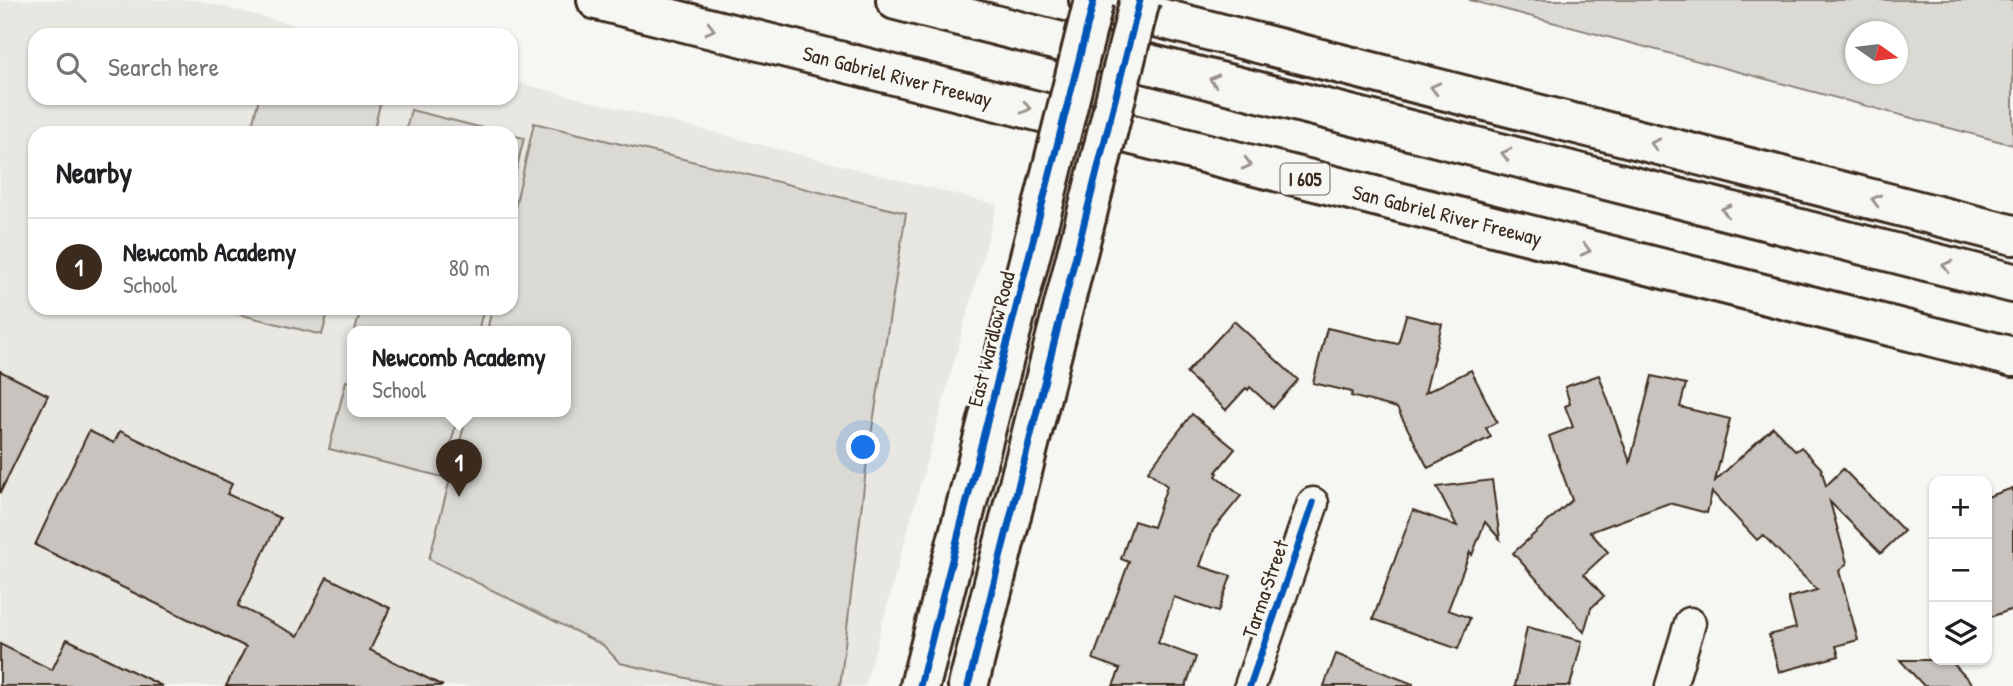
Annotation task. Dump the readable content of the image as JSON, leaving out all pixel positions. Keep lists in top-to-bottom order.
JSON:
{
  "streets": {
    "main road": ["San Gabriel River Freeway", "I 605", "East Wardlow Road"],
    "street": ["Tarma Street"]
  },
  "north": "right",
  "page": {
    "search": "Search here",
    "heading": "Nearby",
    "list": [
      {
        "mark": "1",
        "name": "Newcomb Academy",
        "note": "School",
        "value": "80 m"
      }
    ],
    "popup": ["Newcomb Academy", "School"],
    "pins": "1",
    "map_buttons": ["+", "−"]
  }
}
